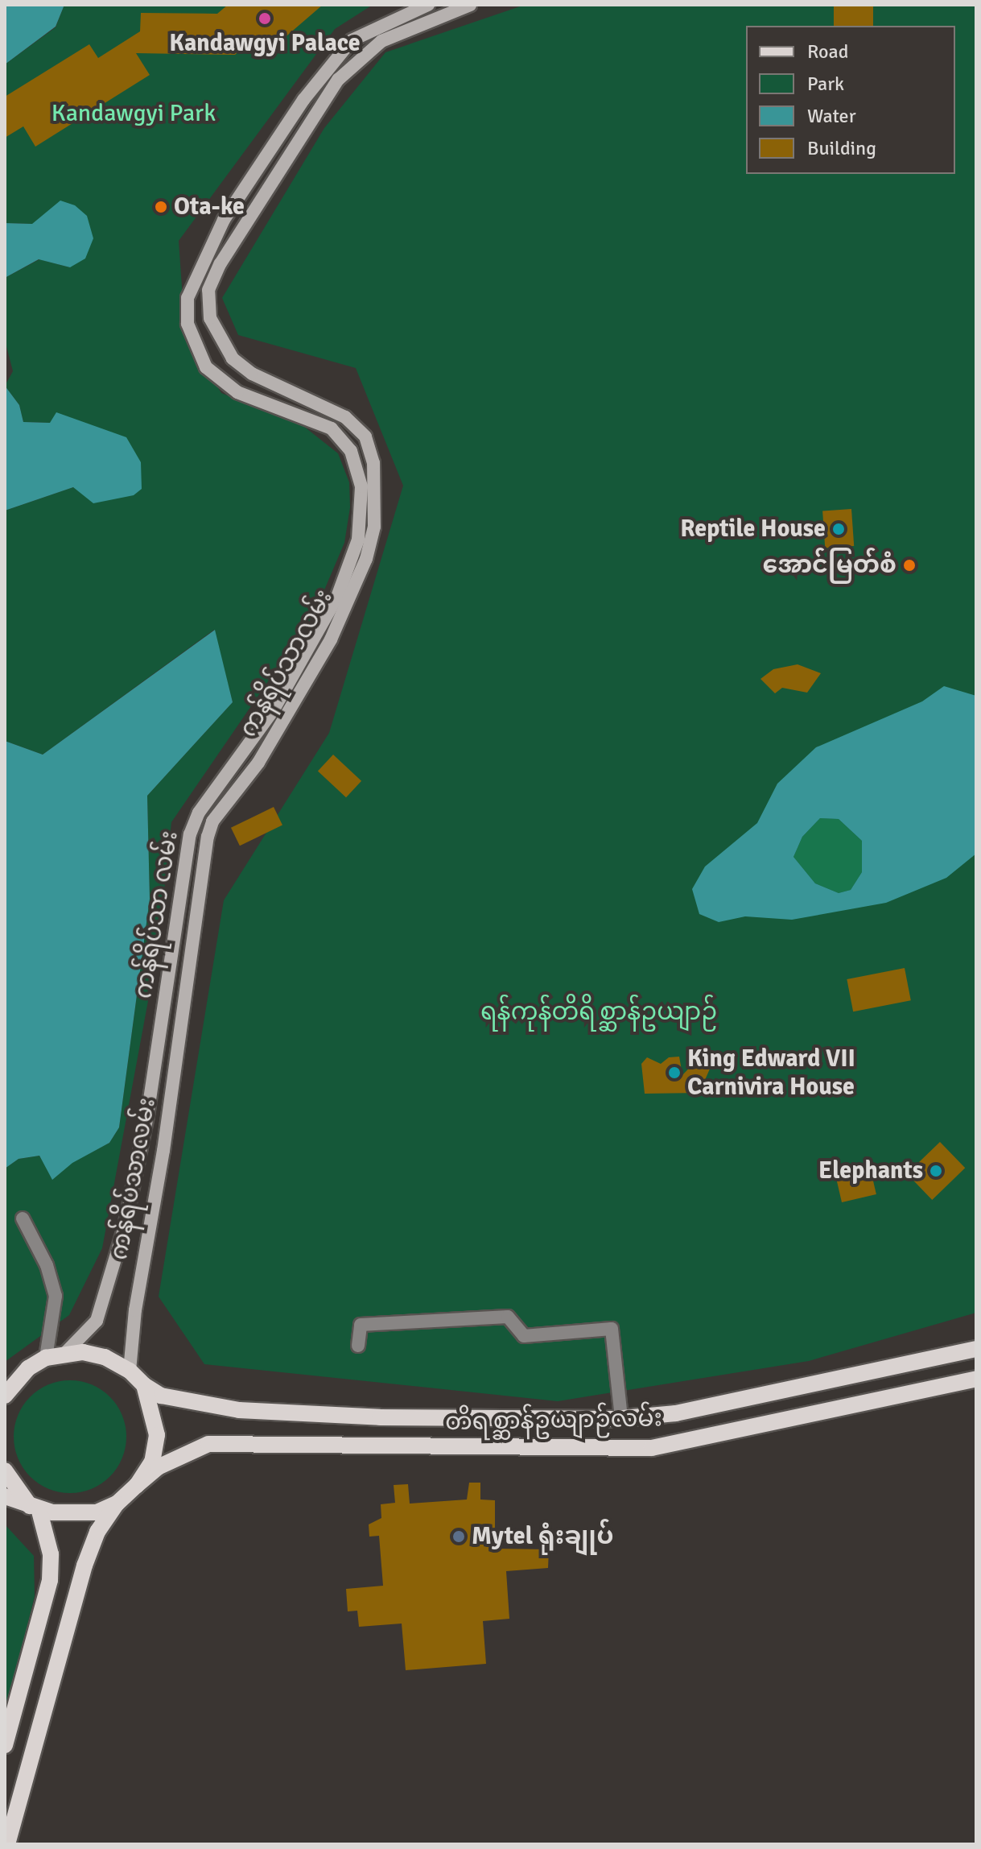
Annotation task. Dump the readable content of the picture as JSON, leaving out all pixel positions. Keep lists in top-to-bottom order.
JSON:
{
  "streets": {
    "main road": ["ကန်ရိပ်သာလမ်း", "ကန်ရိပ်သာ လမ်း", "တိရစ္ဆာန်ဥယျာဉ်လမ်း"]
  },
  "parks": ["Kandawgyi Park", "ရန်ကုန်တိရိစ္ဆာန်ဥယျာဉ်"],
  "places": [
    "Kandawgyi Palace",
    "Ota-ke",
    "Reptile House",
    "အောင်မြတ်စံ",
    "King Edward VII Carnivira House",
    "Elephants",
    "Mytel ရုံးချုပ်"
  ],
  "legend": [
    "Road",
    "Park",
    "Water",
    "Building"
  ]
}
